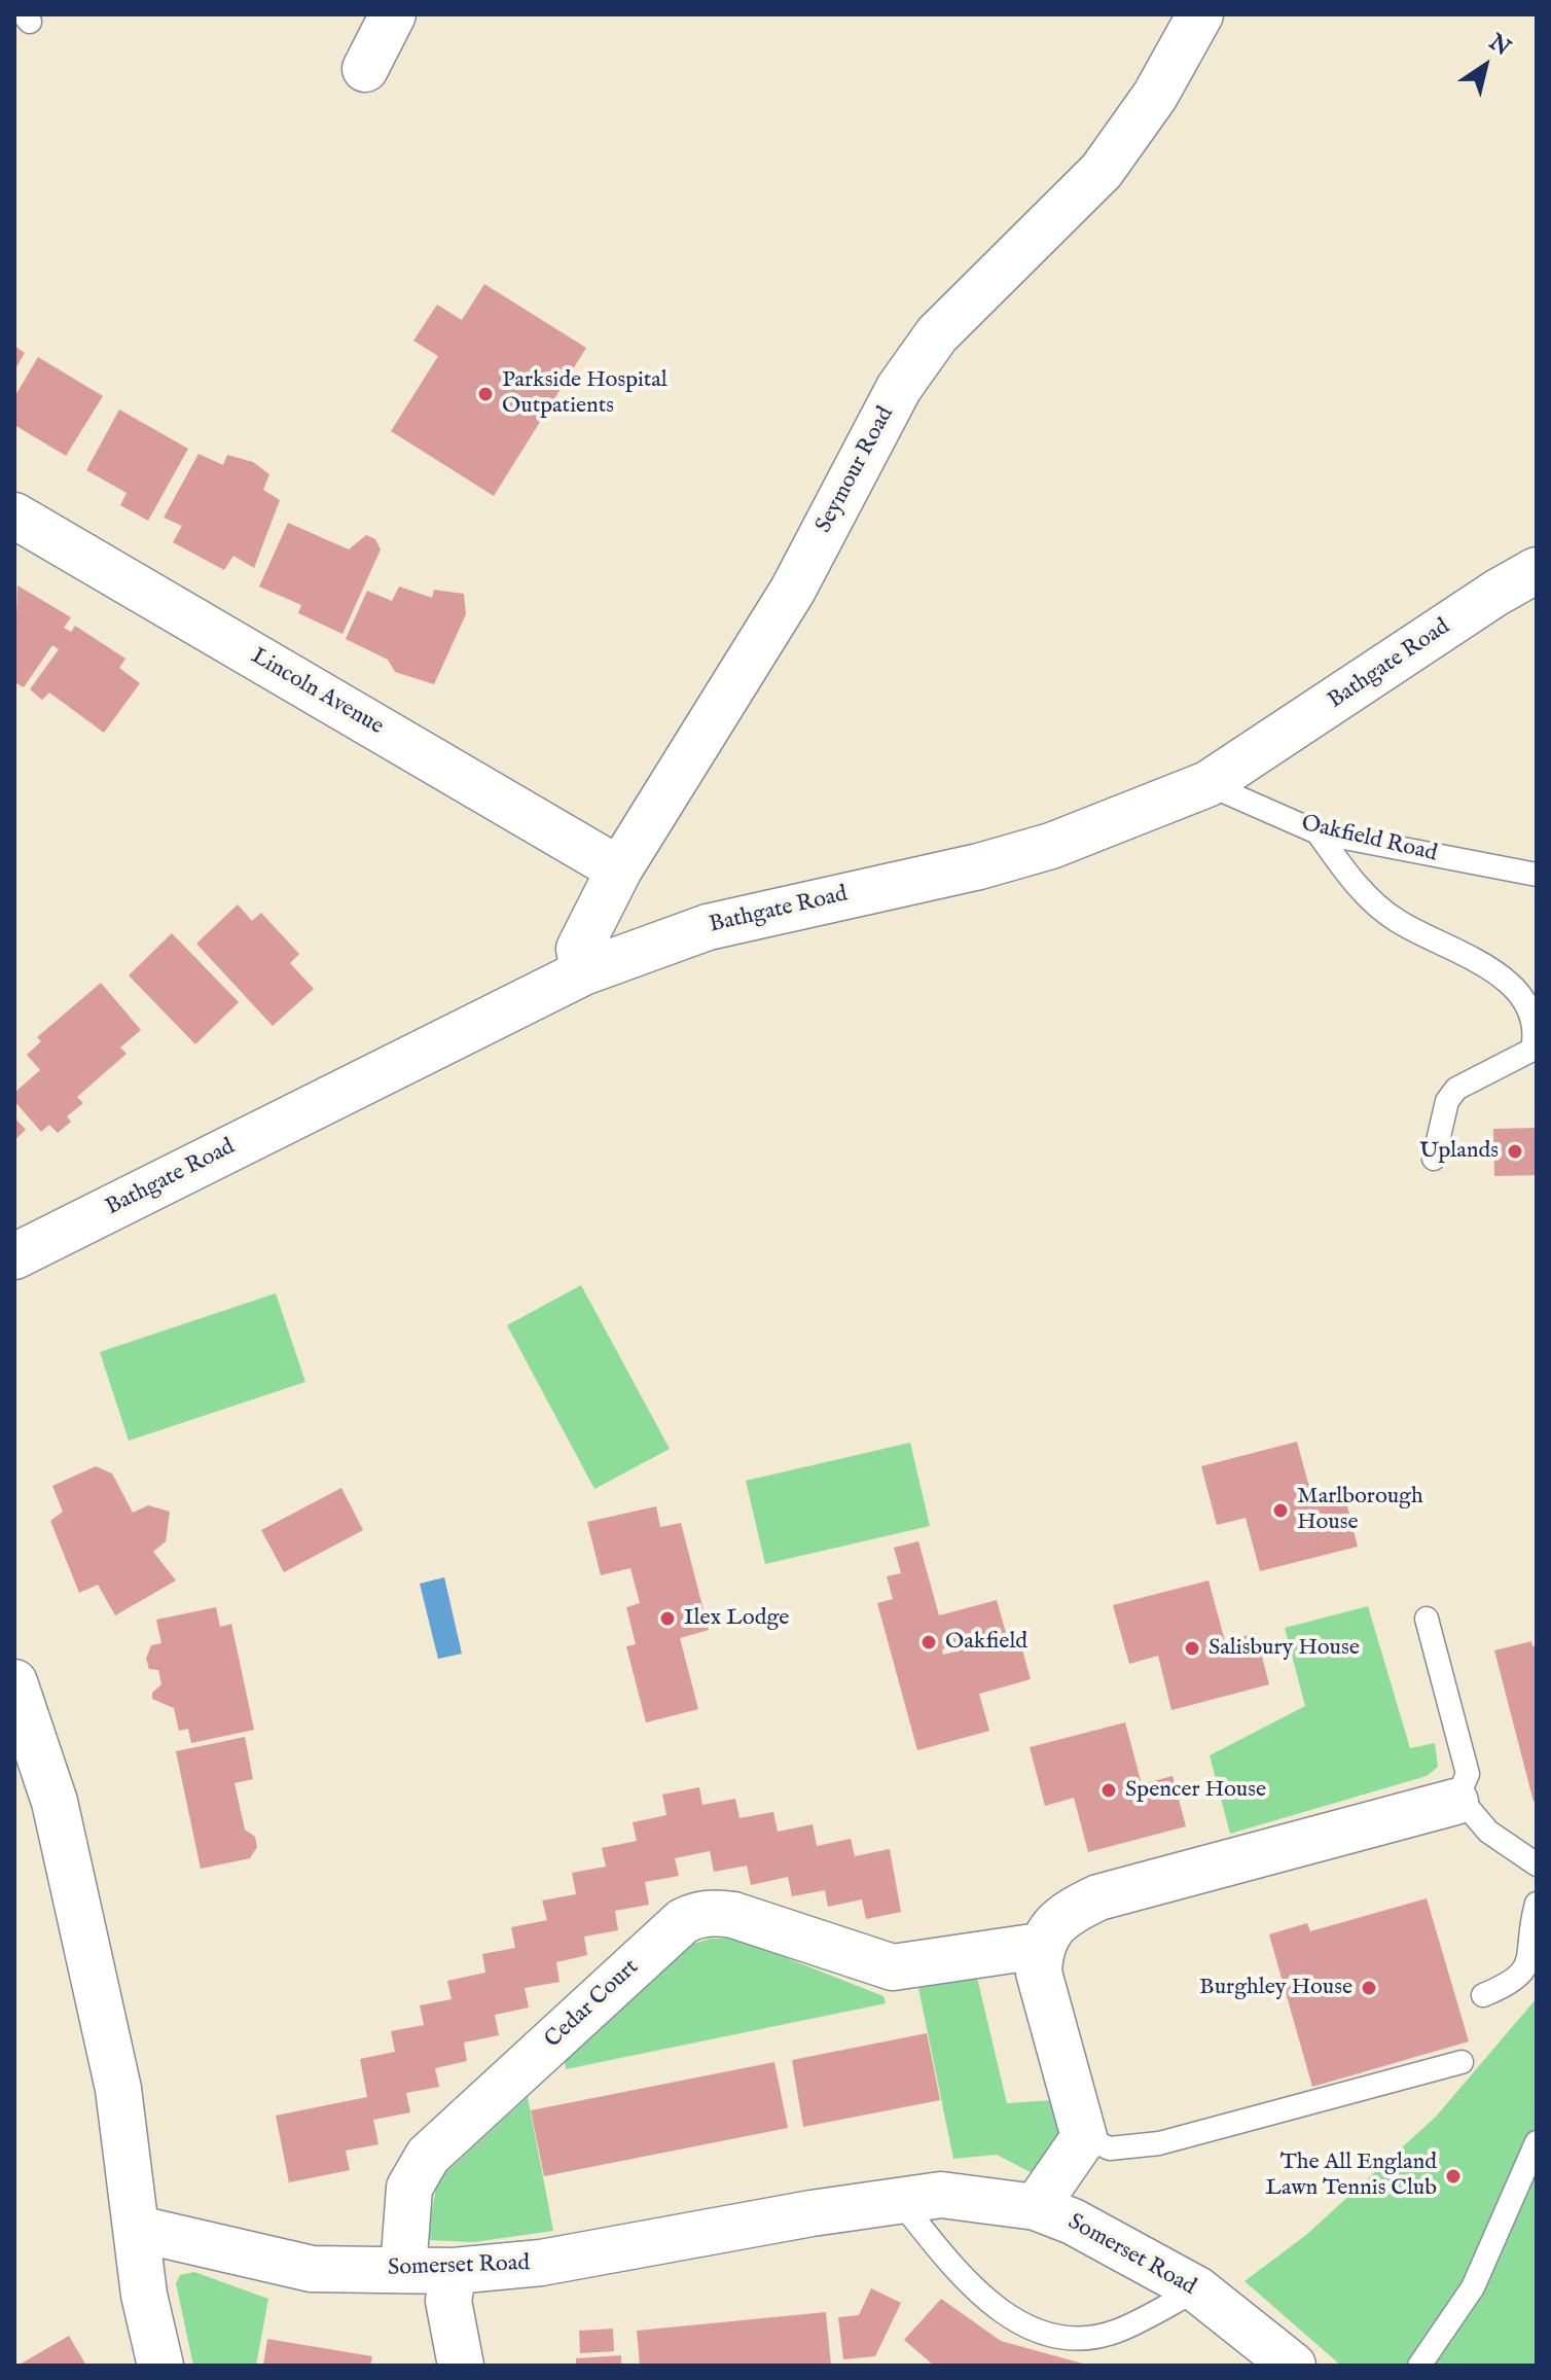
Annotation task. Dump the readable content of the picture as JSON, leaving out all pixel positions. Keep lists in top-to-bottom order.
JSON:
{
  "streets": {
    "street": [
      "Seymour Road",
      "Bathgate Road",
      "Lincoln Avenue",
      "Cedar Court",
      "Somerset Road"
    ],
    "lane": ["Oakfield Road"]
  },
  "crossings": [
    ["Seymour Road", "Bathgate Road"],
    ["Seymour Road", "Lincoln Avenue"],
    ["Bathgate Road", "Oakfield Road"],
    ["Cedar Court", "Somerset Road"]
  ],
  "places": [
    "Parkside Hospital Outpatients",
    "Uplands",
    "Marlborough House",
    "Ilex Lodge",
    "Oakfield",
    "Salisbury House",
    "Spencer House",
    "Burghley House",
    "The All England Lawn Tennis Club"
  ],
  "north": "top right"
}
